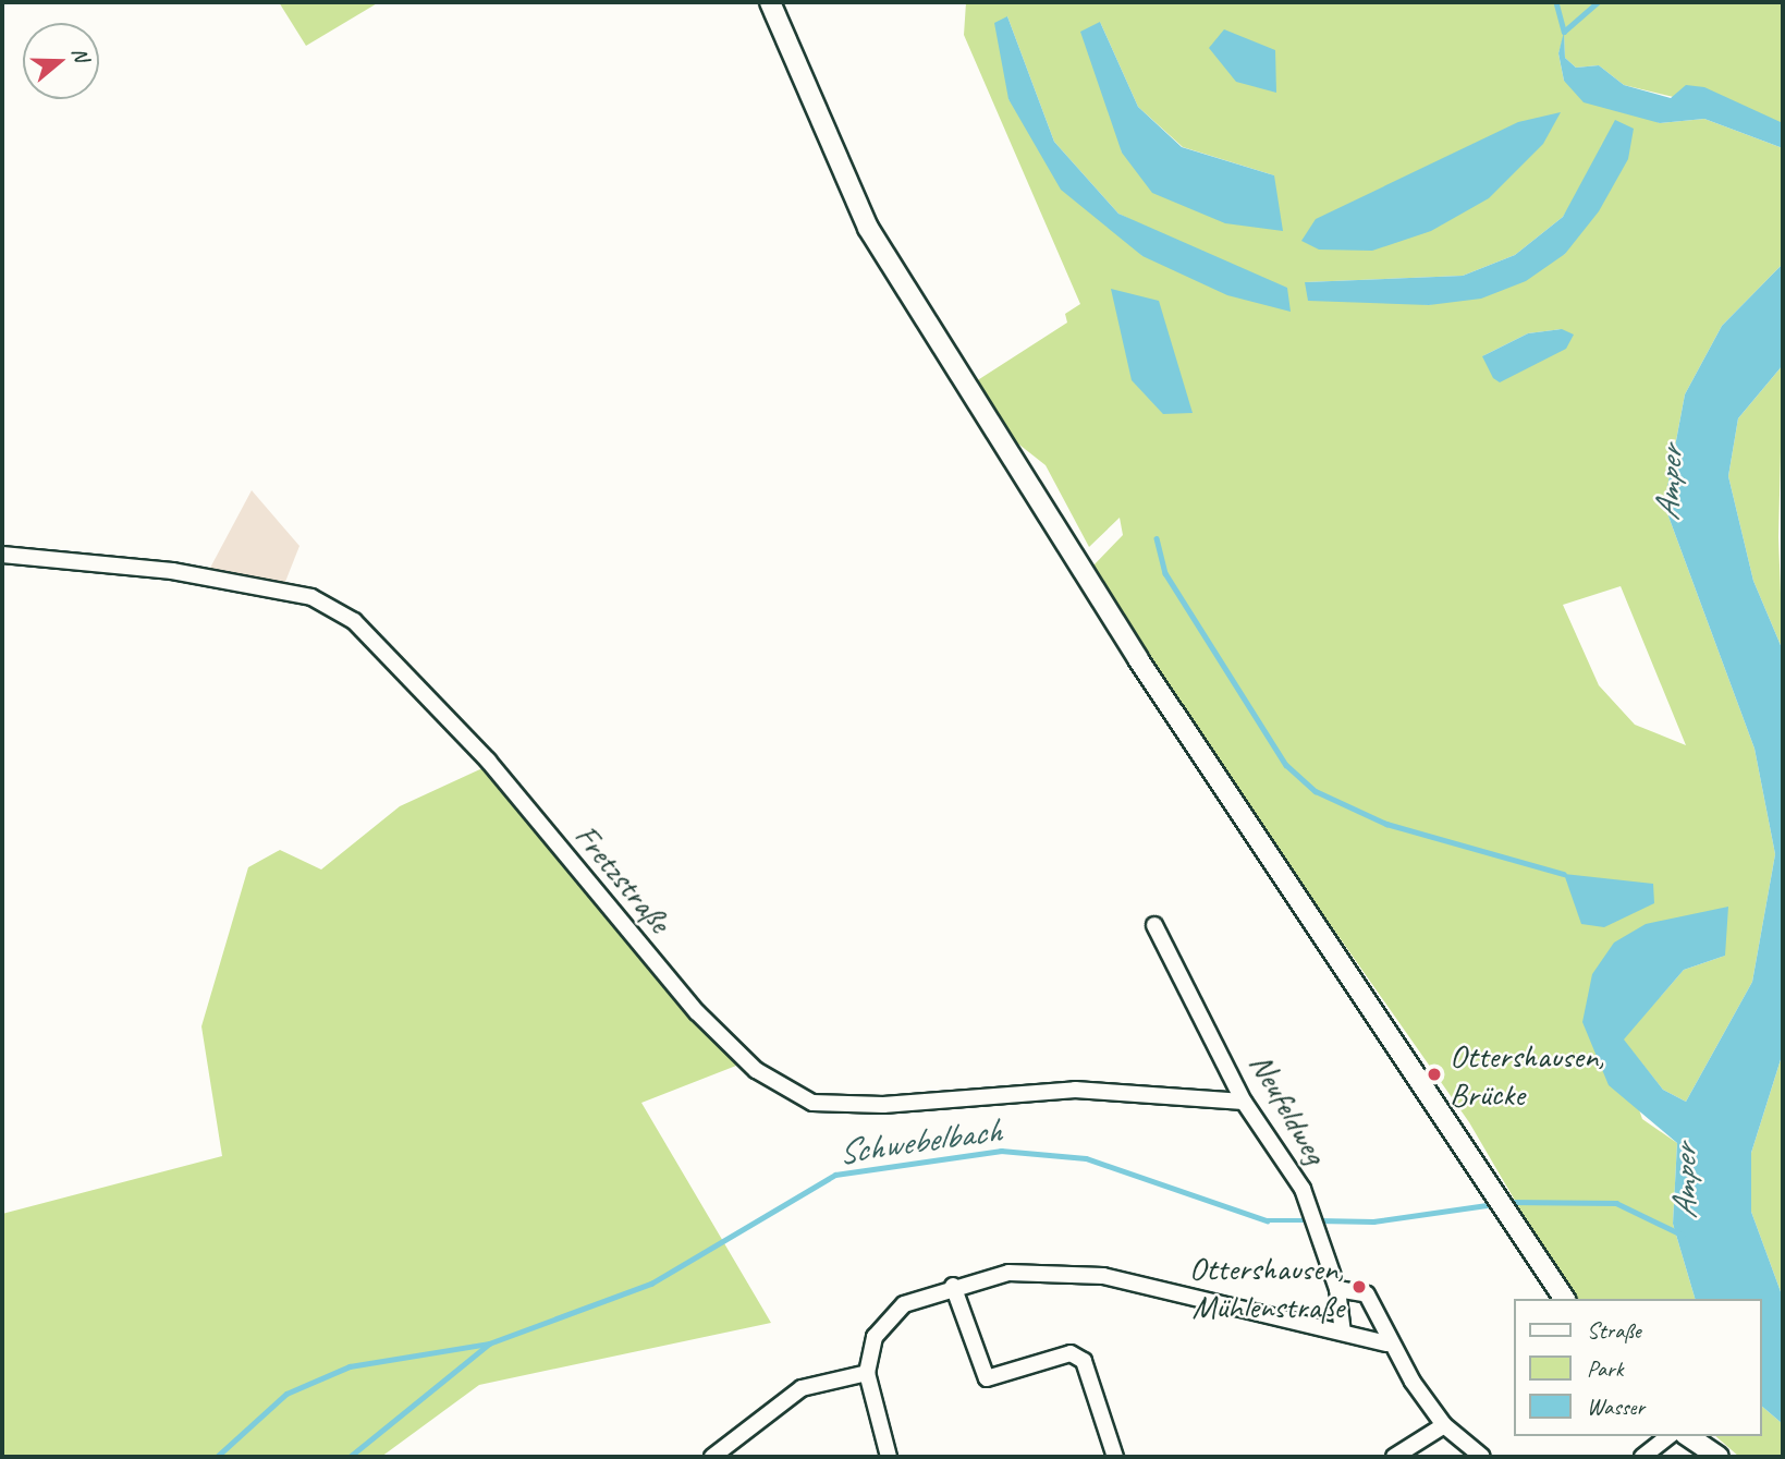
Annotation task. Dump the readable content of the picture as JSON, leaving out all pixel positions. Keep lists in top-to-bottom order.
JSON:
{
  "streets": {
    "street": ["Fretzstraße", "Neufeldweg"]
  },
  "crossings": [
    ["Fretzstraße", "Neufeldweg"]
  ],
  "water": ["Amper", "Schwebelbach"],
  "places": ["Ottershausen, Brücke", "Ottershausen, Mühlenstraße"],
  "legend": ["Straße", "Park", "Wasser"],
  "north": "right"
}
